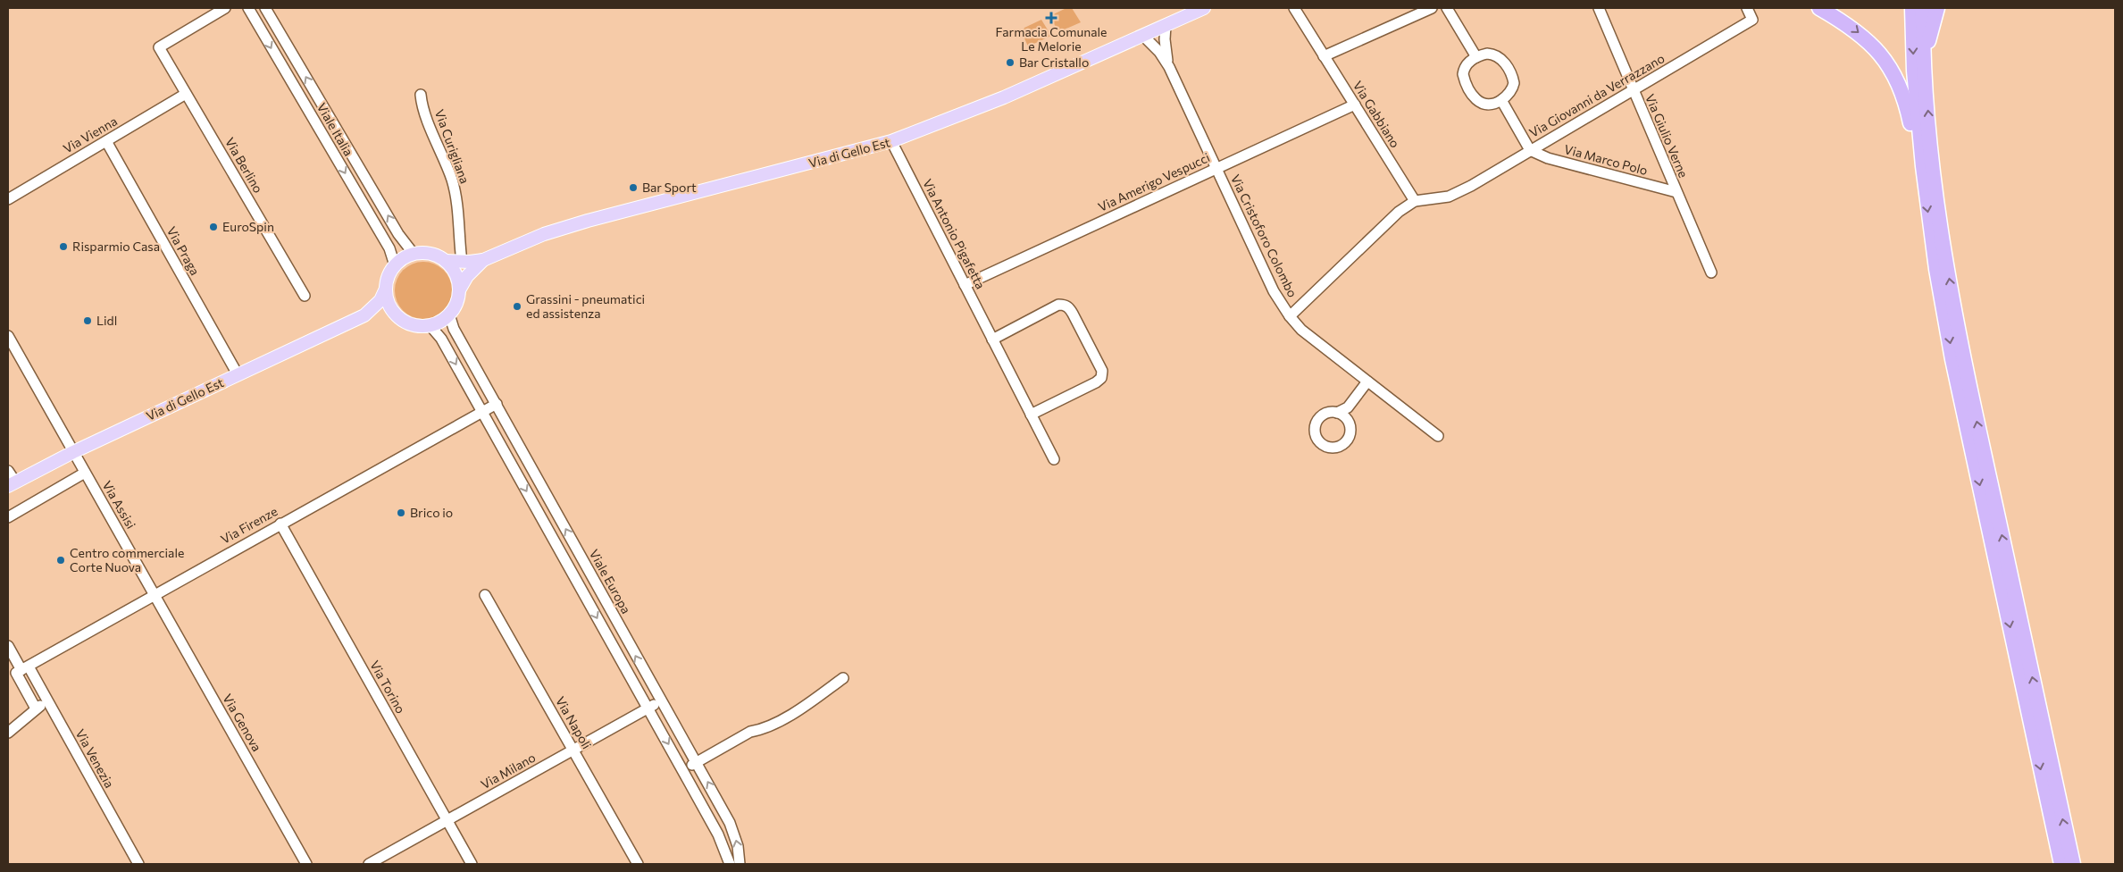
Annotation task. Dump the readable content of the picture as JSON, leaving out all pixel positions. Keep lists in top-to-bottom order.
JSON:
{
  "streets": {
    "main road": ["Via di Gello Est"],
    "street": [
      "Via Giovanni da Verrazzano",
      "Via Gabbiano",
      "Viale Italia",
      "Via Vienna",
      "Via Giulio Verne",
      "Via Curigliana",
      "Via Marco Polo",
      "Via Berlino",
      "Via Amerigo Vespucci",
      "Via Antonio Pigafetta",
      "Via Cristoforo Colombo",
      "Via Praga",
      "Via Assisi",
      "Via Firenze",
      "Viale Europa",
      "Via Torino",
      "Via Genova",
      "Via Napoli",
      "Via Venezia",
      "Via Milano"
    ]
  },
  "crossings": [
    ["Via Giovanni da Verrazzano", "Via Gabbiano"],
    ["Via Giovanni da Verrazzano", "Via Giulio Verne"],
    ["Via Giovanni da Verrazzano", "Via Marco Polo"],
    ["Via Gabbiano", "Via Amerigo Vespucci"],
    ["Viale Italia", "Via di Gello Est"],
    ["Viale Italia", "Viale Europa"],
    ["Via Vienna", "Via Berlino"],
    ["Via Vienna", "Via Praga"],
    ["Via Giulio Verne", "Via Marco Polo"],
    ["Via Curigliana", "Via di Gello Est"],
    ["Via di Gello Est", "Via Antonio Pigafetta"],
    ["Via di Gello Est", "Via Cristoforo Colombo"],
    ["Via di Gello Est", "Via Praga"],
    ["Via di Gello Est", "Via Assisi"],
    ["Via di Gello Est", "Viale Europa"],
    ["Via Amerigo Vespucci", "Via Antonio Pigafetta"],
    ["Via Amerigo Vespucci", "Via Cristoforo Colombo"],
    ["Via Assisi", "Via Firenze"],
    ["Via Assisi", "Via Genova"],
    ["Via Firenze", "Viale Europa"],
    ["Via Firenze", "Via Torino"],
    ["Via Firenze", "Via Genova"],
    ["Via Firenze", "Via Venezia"],
    ["Viale Europa", "Via Milano"],
    ["Via Torino", "Via Milano"],
    ["Via Napoli", "Via Milano"]
  ],
  "places": {
    "health": ["Farmacia Comunale Le Melorie"],
    "other": [
      "Bar Cristallo",
      "Bar Sport",
      "EuroSpin",
      "Risparmio Casa",
      "Grassini - pneumatici ed assistenza",
      "Lidl",
      "Brico io",
      "Centro commerciale Corte Nuova"
    ]
  }
}
